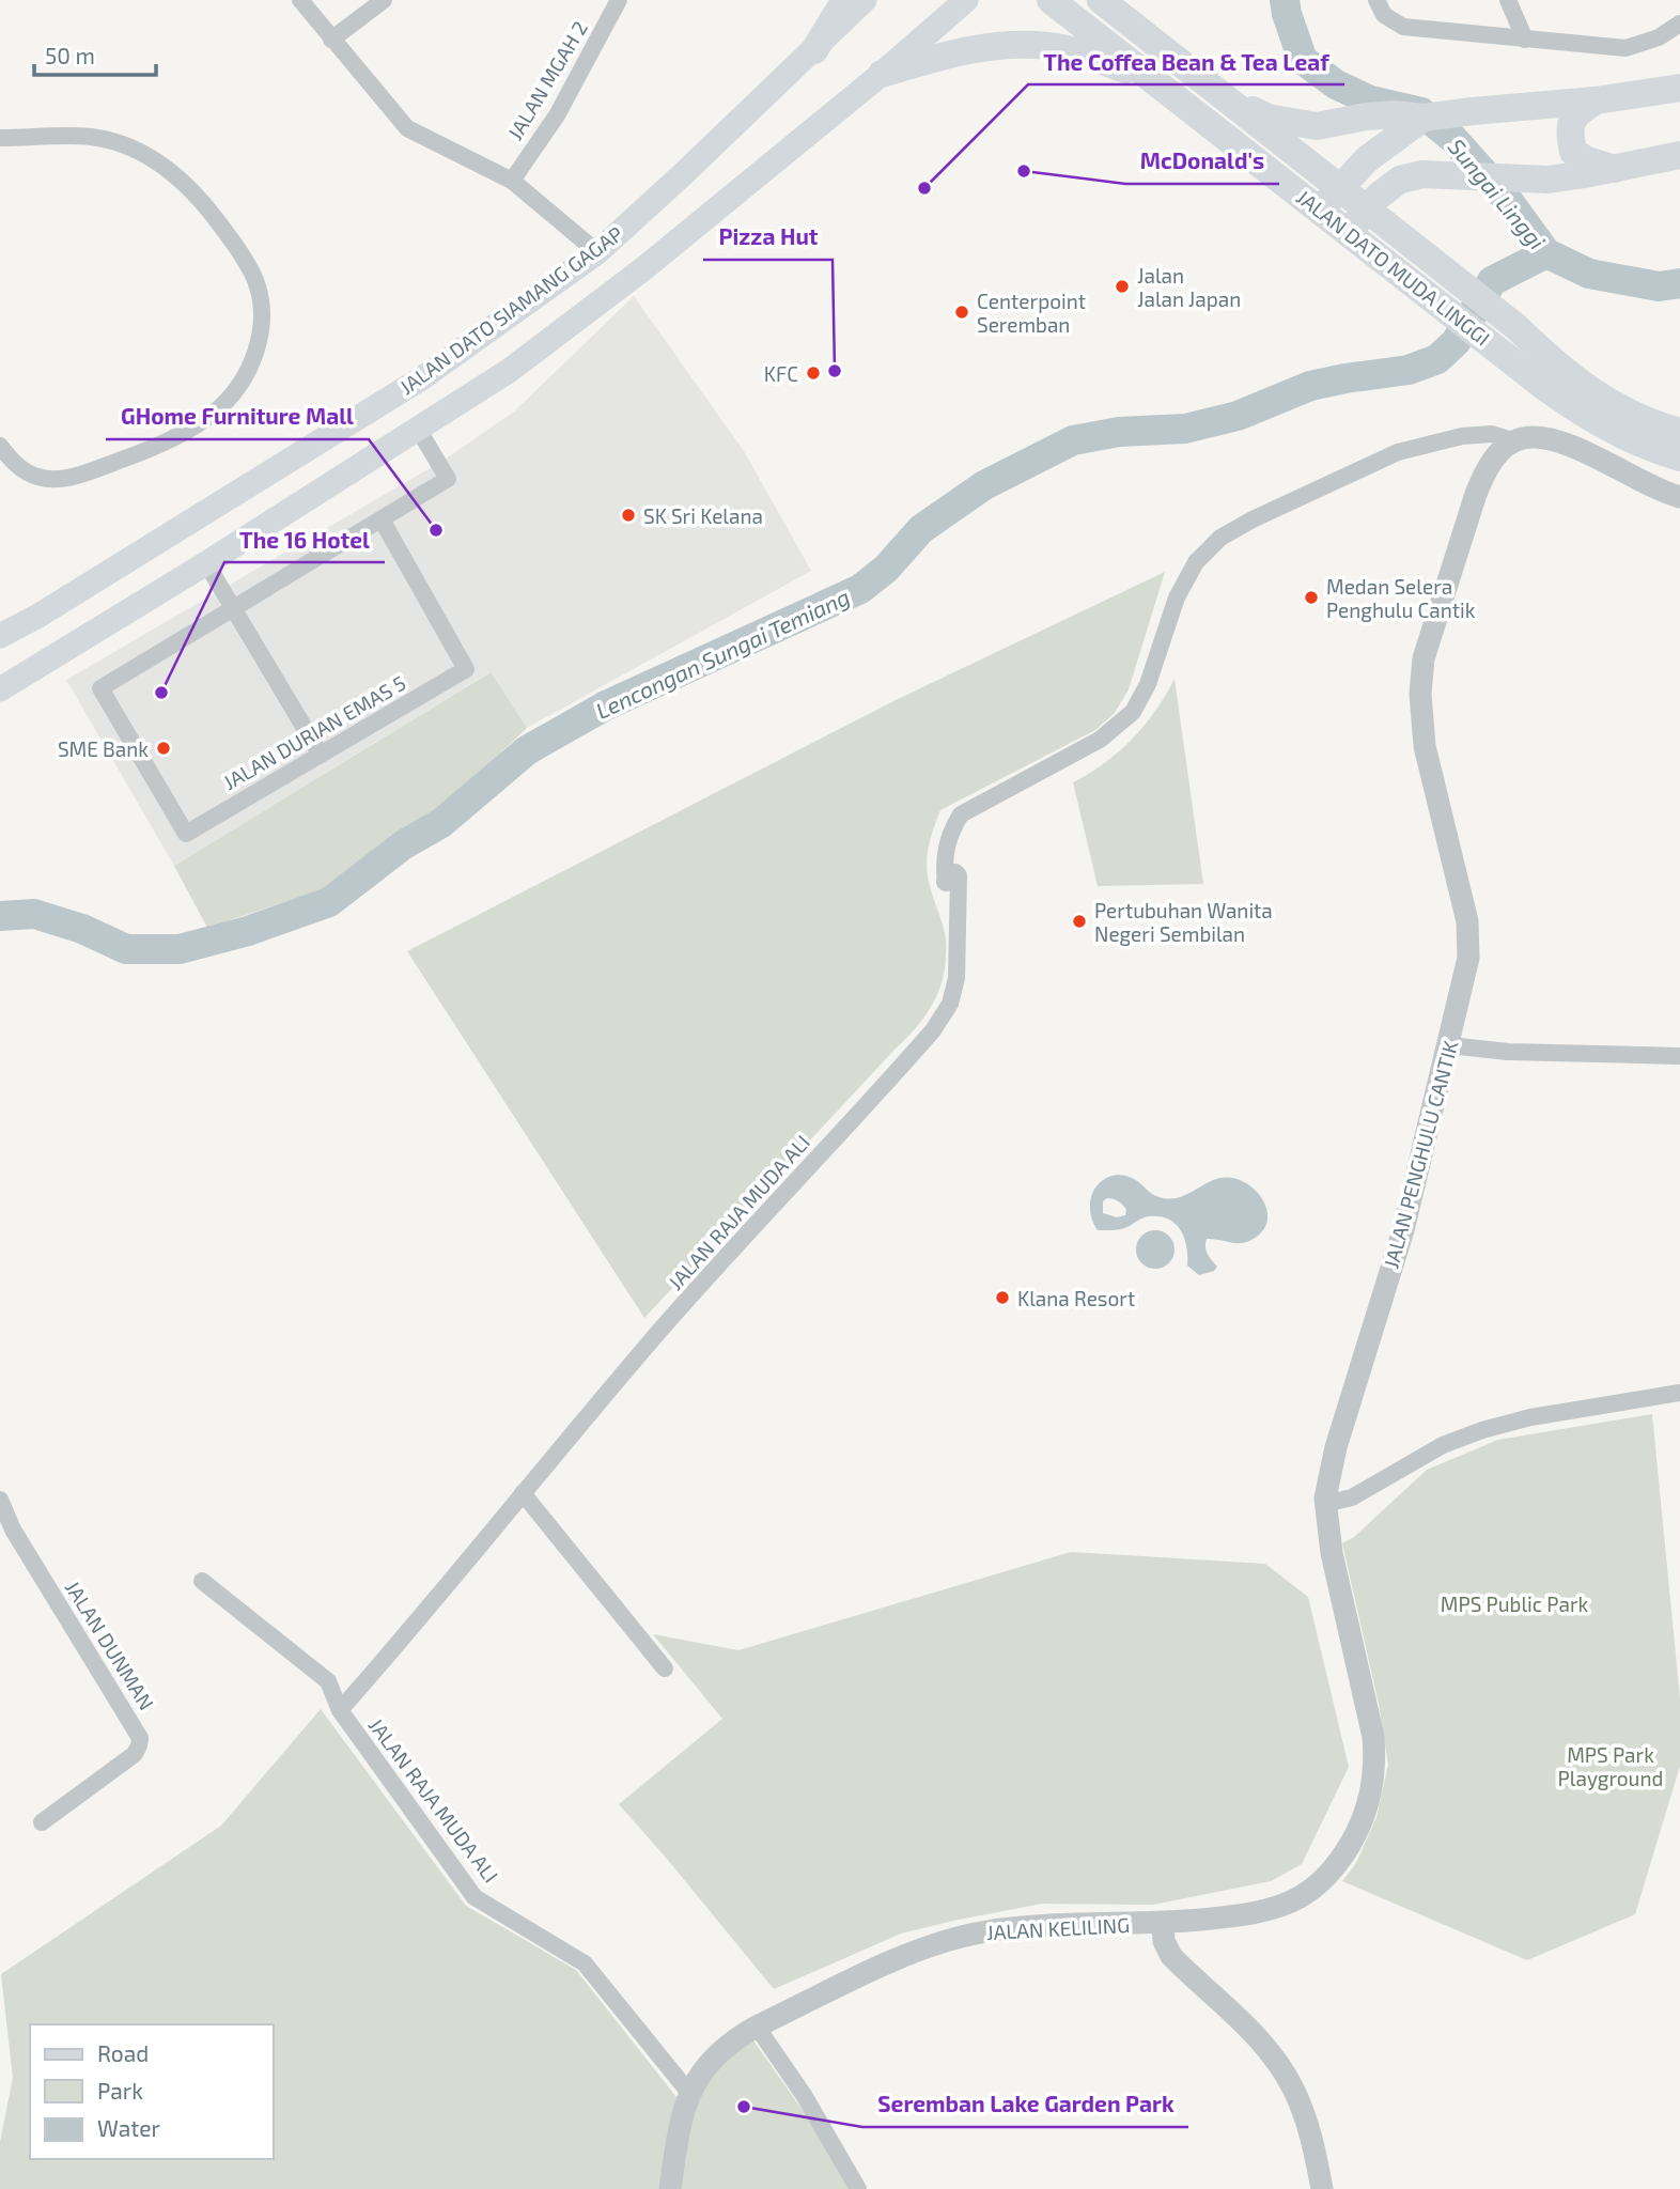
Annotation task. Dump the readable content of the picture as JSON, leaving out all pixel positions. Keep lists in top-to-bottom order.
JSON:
{
  "streets": {
    "main road": ["JALAN DATO MUDA LINGGI", "JALAN DATO SIAMANG GAGAP"],
    "street": [
      "JALAN MGAH 2",
      "JALAN DURIAN EMAS 5",
      "JALAN PENGHULU CANTIK",
      "JALAN RAJA MUDA ALI",
      "JALAN DUNMAN",
      "JALAN KELILING"
    ]
  },
  "crossings": [
    ["JALAN PENGHULU CANTIK", "JALAN RAJA MUDA ALI"],
    ["JALAN PENGHULU CANTIK", "JALAN KELILING"],
    ["JALAN RAJA MUDA ALI", "JALAN KELILING"]
  ],
  "water": ["Sungai Linggi", "Lencongan Sungai Temiang"],
  "parks": ["MPS Public Park", "MPS Park Playground"],
  "places": [
    "McDonald's",
    "The Coffea Bean & Tea Leaf",
    "Jalan Jalan Japan",
    "Centerpoint Seremban",
    "Pizza Hut",
    "KFC",
    "SK Sri Kelana",
    "GHome Furniture Mall",
    "Medan Selera Penghulu Cantik",
    "The 16 Hotel",
    "SME Bank",
    "Pertubuhan Wanita Negeri Sembilan",
    "Klana Resort",
    "Seremban Lake Garden Park"
  ],
  "legend": ["Road", "Park", "Water"],
  "scale_bar": "50 m"
}
